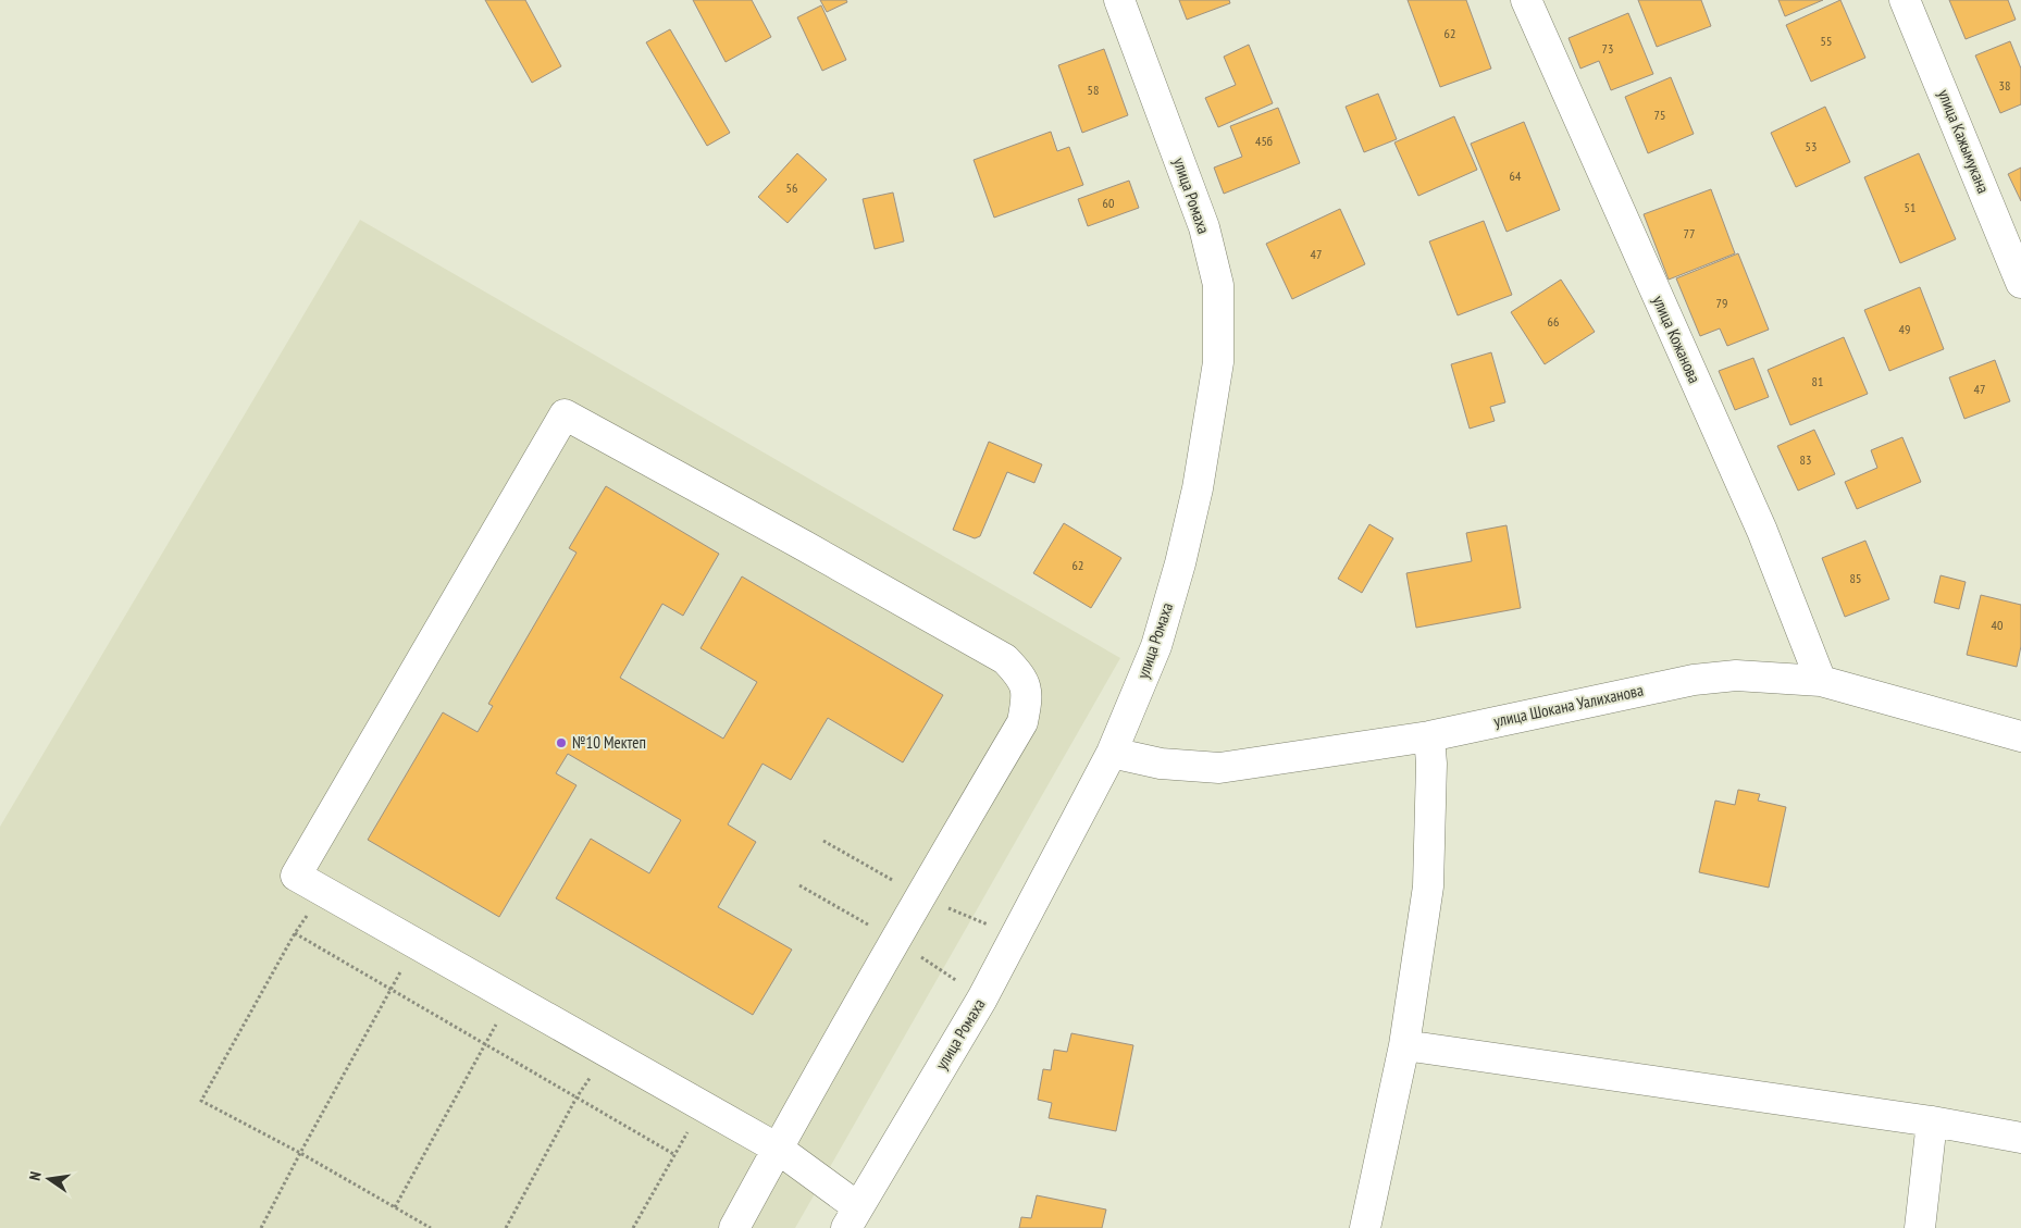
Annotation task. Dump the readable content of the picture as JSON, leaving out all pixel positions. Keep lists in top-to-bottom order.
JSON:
{
  "streets": {
    "street": [
      "улица Кажымукана",
      "улица Ромаха",
      "улица Кожанова",
      "улица Шокана Уалиханова"
    ]
  },
  "crossings": [
    ["улица Ромаха", "улица Шокана Уалиханова"],
    ["улица Кожанова", "улица Шокана Уалиханова"]
  ],
  "places": ["№10 Мектеп"],
  "house_numbers": [
    "62",
    "55",
    "73",
    "38",
    "58",
    "75",
    "45б",
    "53",
    "64",
    "56",
    "60",
    "51",
    "77",
    "47",
    "79",
    "66",
    "49",
    "81",
    "47",
    "83",
    "62",
    "85",
    "40"
  ],
  "north": "left"
}
